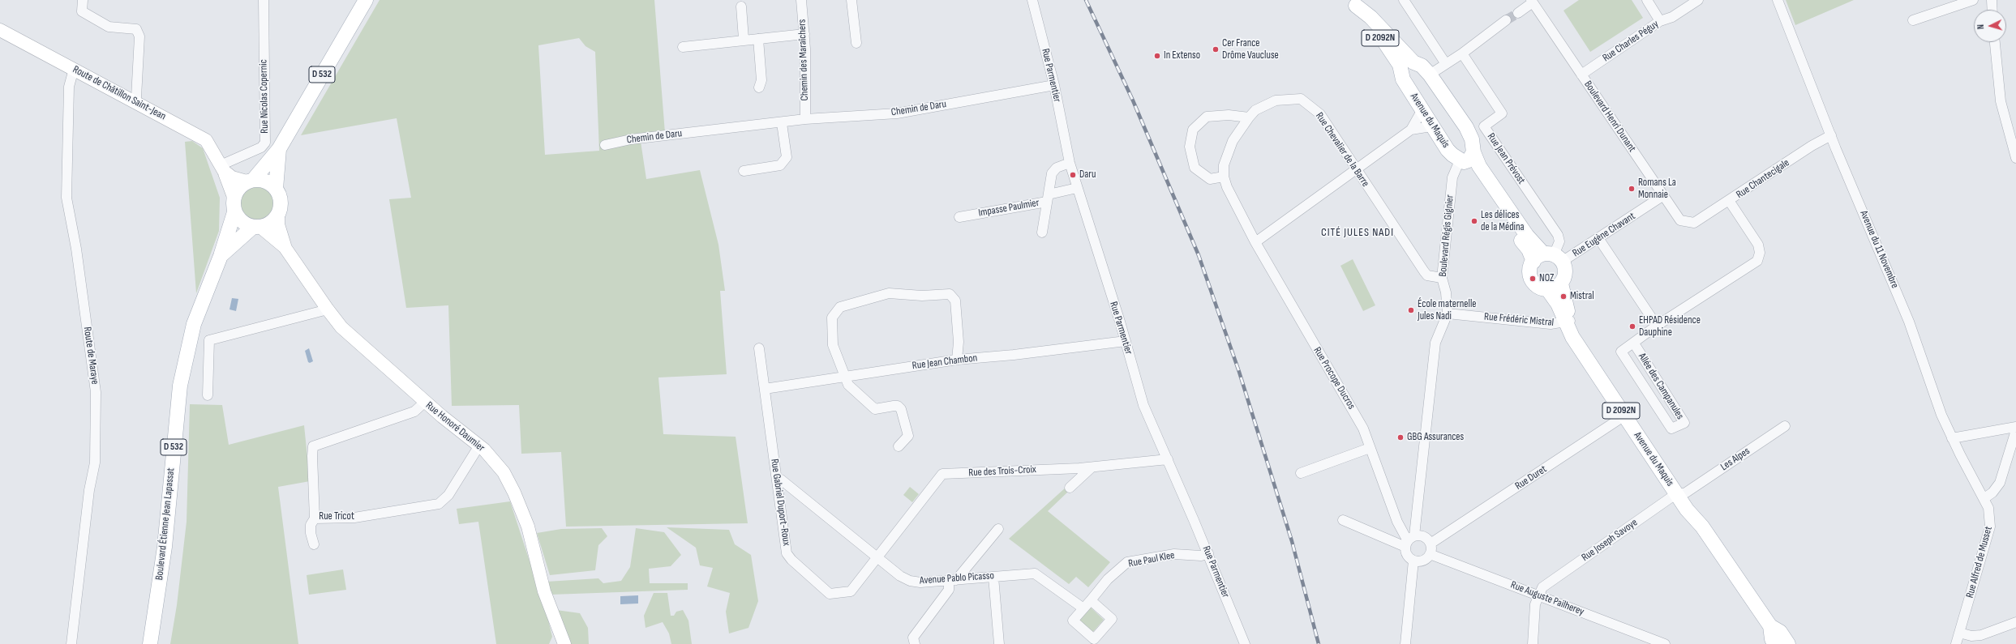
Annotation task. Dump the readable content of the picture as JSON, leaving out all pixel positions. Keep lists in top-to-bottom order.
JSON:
{
  "streets": {
    "main road": [
      "D 2092N",
      "D 532",
      "Avenue du Maquis",
      "Boulevard Étienne Jean Lapassat"
    ],
    "street": [
      "Rue Charles Péguy",
      "Chemin des Maraîchers",
      "Rue Parmentier",
      "Route de Châtillon Saint-Jean",
      "Rue Nicolas Copernic",
      "Chemin de Daru",
      "Boulevard Henri Dunant",
      "Rue Chevalier de la Barre",
      "Rue Jean Prévost",
      "Rue Chantecigale",
      "Impasse Paulmier",
      "Rue Eugène Chavant",
      "Boulevard Régis Gignier",
      "Avenue du 11 Novembre",
      "Rue Frédéric Mistral",
      "Route de Maraye",
      "Rue Jean Chambon",
      "Rue Procope Ducros",
      "Allée des Campanules",
      "Rue Honoré Daumier",
      "Les Alpes",
      "Rue des Trois-Croix",
      "Rue Duret",
      "Rue Gabriel Duport-Roux",
      "Rue Tricot",
      "Rue Joseph Savoye",
      "Rue Paul Klee",
      "Rue Alfred de Musset",
      "Avenue Pablo Picasso",
      "Rue Auguste Pailherey"
    ]
  },
  "crossings": [
    ["Rue Charles Péguy", "Boulevard Henri Dunant"],
    ["Chemin des Maraîchers", "Chemin de Daru"],
    ["D 532", "Route de Châtillon Saint-Jean"],
    ["D 532", "Rue Honoré Daumier"],
    ["D 532", "Boulevard Étienne Jean Lapassat"],
    ["Rue Parmentier", "Chemin de Daru"],
    ["Rue Parmentier", "Impasse Paulmier"],
    ["Rue Parmentier", "Rue Jean Chambon"],
    ["Rue Parmentier", "Rue des Trois-Croix"],
    ["Rue Parmentier", "Rue Paul Klee"],
    ["Route de Châtillon Saint-Jean", "Rue Nicolas Copernic"],
    ["Route de Châtillon Saint-Jean", "Route de Maraye"],
    ["Route de Châtillon Saint-Jean", "Rue Honoré Daumier"],
    ["Route de Châtillon Saint-Jean", "Boulevard Étienne Jean Lapassat"],
    ["Boulevard Henri Dunant", "Rue Chantecigale"],
    ["Boulevard Henri Dunant", "Rue Eugène Chavant"],
    ["Avenue du Maquis", "Rue Jean Prévost"],
    ["Avenue du Maquis", "Rue Eugène Chavant"],
    ["Avenue du Maquis", "Boulevard Régis Gignier"],
    ["Avenue du Maquis", "Rue Frédéric Mistral"],
    ["Avenue du Maquis", "Les Alpes"],
    ["Avenue du Maquis", "Rue Duret"],
    ["Avenue du Maquis", "Rue Joseph Savoye"],
    ["Rue Chevalier de la Barre", "Boulevard Régis Gignier"],
    ["Rue Jean Prévost", "Rue Eugène Chavant"],
    ["Rue Chantecigale", "Avenue du 11 Novembre"],
    ["Boulevard Régis Gignier", "Rue Frédéric Mistral"],
    ["Boulevard Régis Gignier", "Rue Procope Ducros"],
    ["Boulevard Régis Gignier", "Rue Duret"],
    ["Boulevard Régis Gignier", "Rue Auguste Pailherey"],
    ["Avenue du 11 Novembre", "Rue Alfred de Musset"],
    ["Rue Jean Chambon", "Rue Gabriel Duport-Roux"],
    ["Rue Procope Ducros", "Rue Duret"],
    ["Rue Honoré Daumier", "Rue Tricot"],
    ["Rue Honoré Daumier", "Boulevard Étienne Jean Lapassat"],
    ["Les Alpes", "Rue Joseph Savoye"],
    ["Rue des Trois-Croix", "Rue Gabriel Duport-Roux"],
    ["Rue des Trois-Croix", "Avenue Pablo Picasso"],
    ["Rue Gabriel Duport-Roux", "Avenue Pablo Picasso"],
    ["Rue Joseph Savoye", "Rue Auguste Pailherey"],
    ["Rue Paul Klee", "Avenue Pablo Picasso"]
  ],
  "districts": ["CITÉ JULES NADI"],
  "places": [
    "Cer France Drôme Vaucluse",
    "In Extenso",
    "Daru",
    "Romans La Monnaie",
    "Les délices de la Médina",
    "NOZ",
    "Mistral",
    "École maternelle Jules Nadi",
    "EHPAD Résidence Dauphine",
    "GBG Assurances"
  ],
  "north": "left"
}
